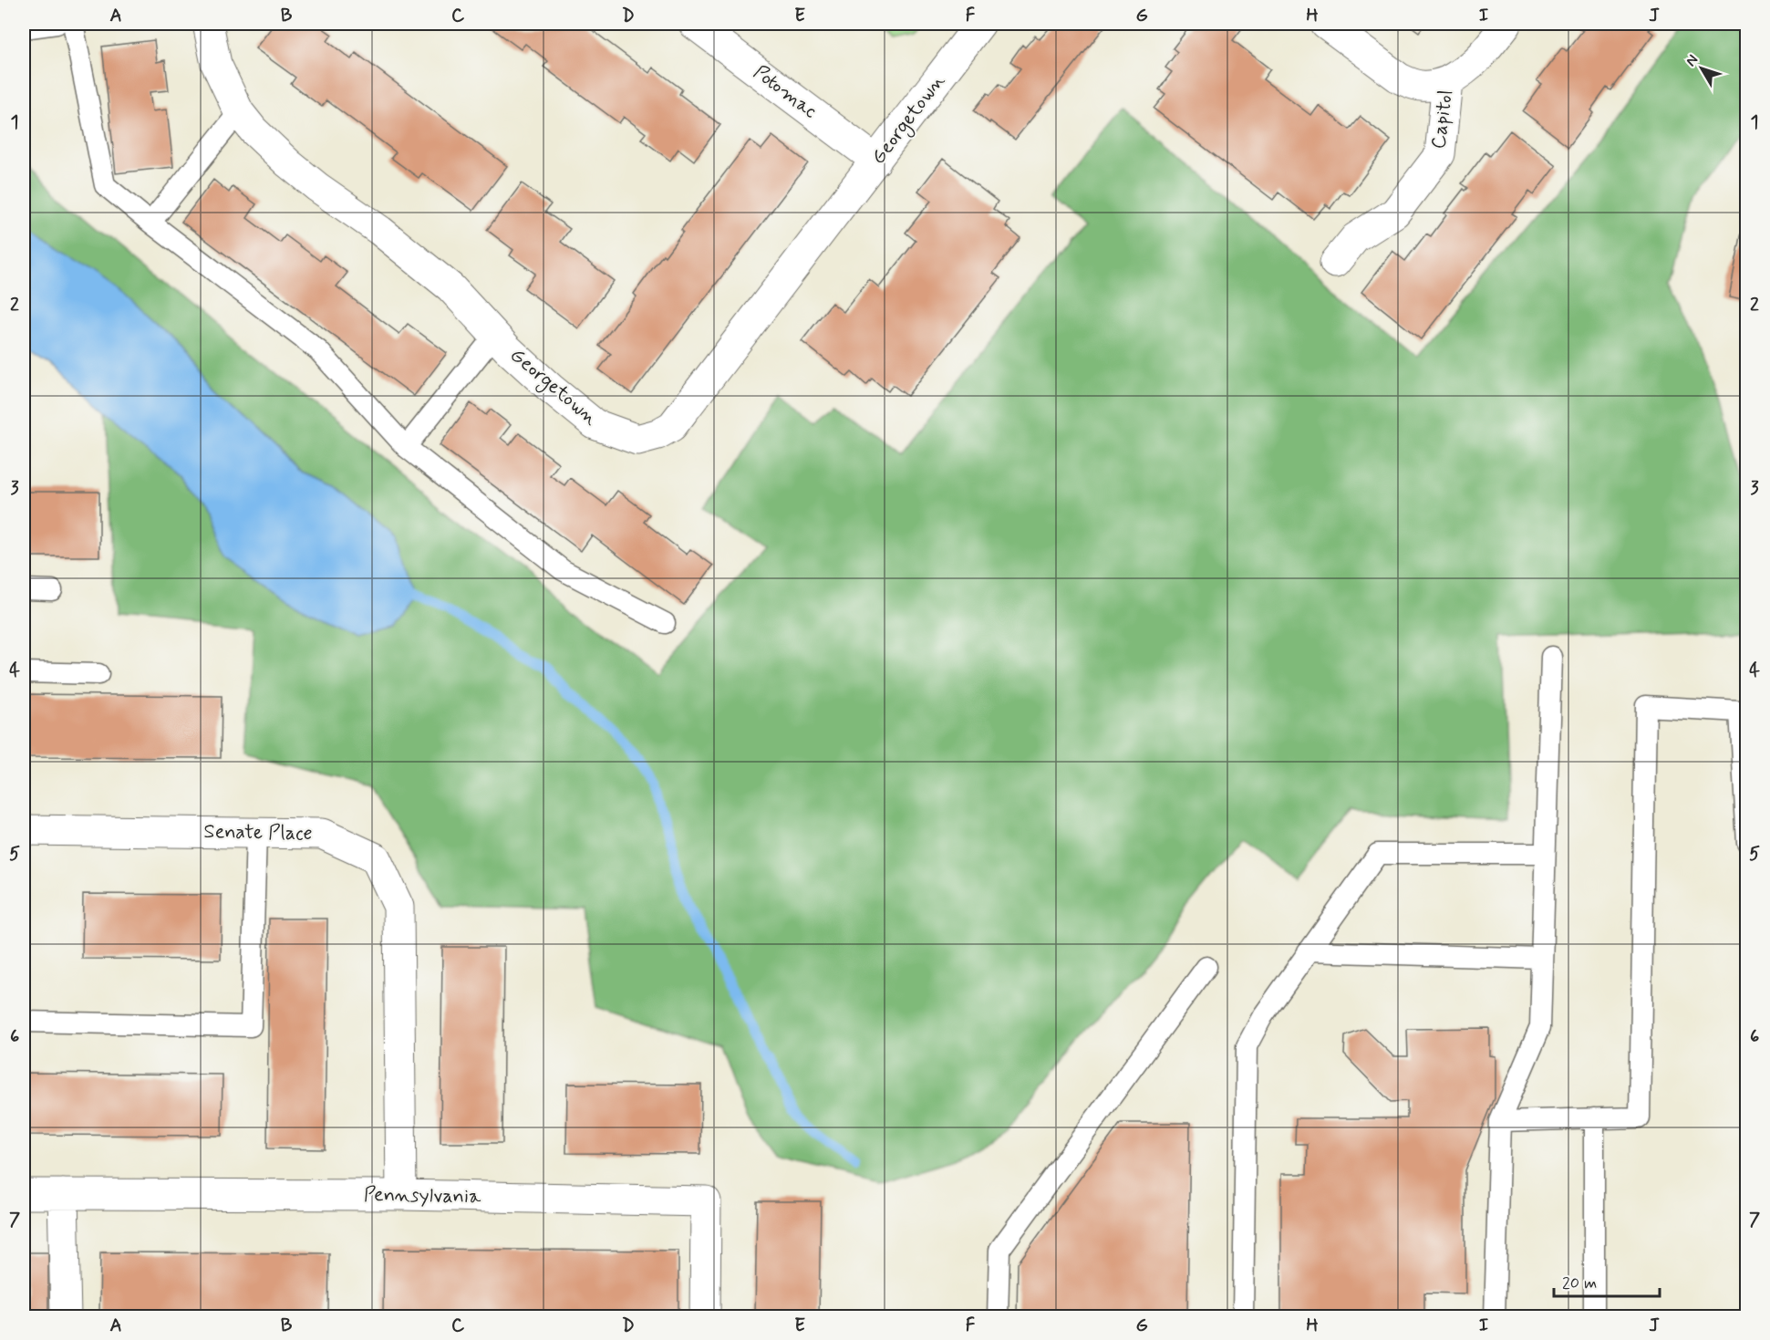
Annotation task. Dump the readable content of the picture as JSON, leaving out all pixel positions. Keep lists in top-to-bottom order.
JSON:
{
  "streets": {
    "street": [
      "Potomac",
      "Georgetown",
      "Capitol",
      "Senate Place",
      "Pennsylvania"
    ]
  },
  "crossings": [
    ["Potomac", "Georgetown"],
    ["Senate Place", "Pennsylvania"]
  ],
  "scale_bar": "20 m",
  "north": "top left",
  "grid": {
    "columns": [
      "A",
      "B",
      "C",
      "D",
      "E",
      "F",
      "G",
      "H",
      "I",
      "J"
    ],
    "rows": [
      "1",
      "2",
      "3",
      "4",
      "5",
      "6",
      "7"
    ]
  }
}
